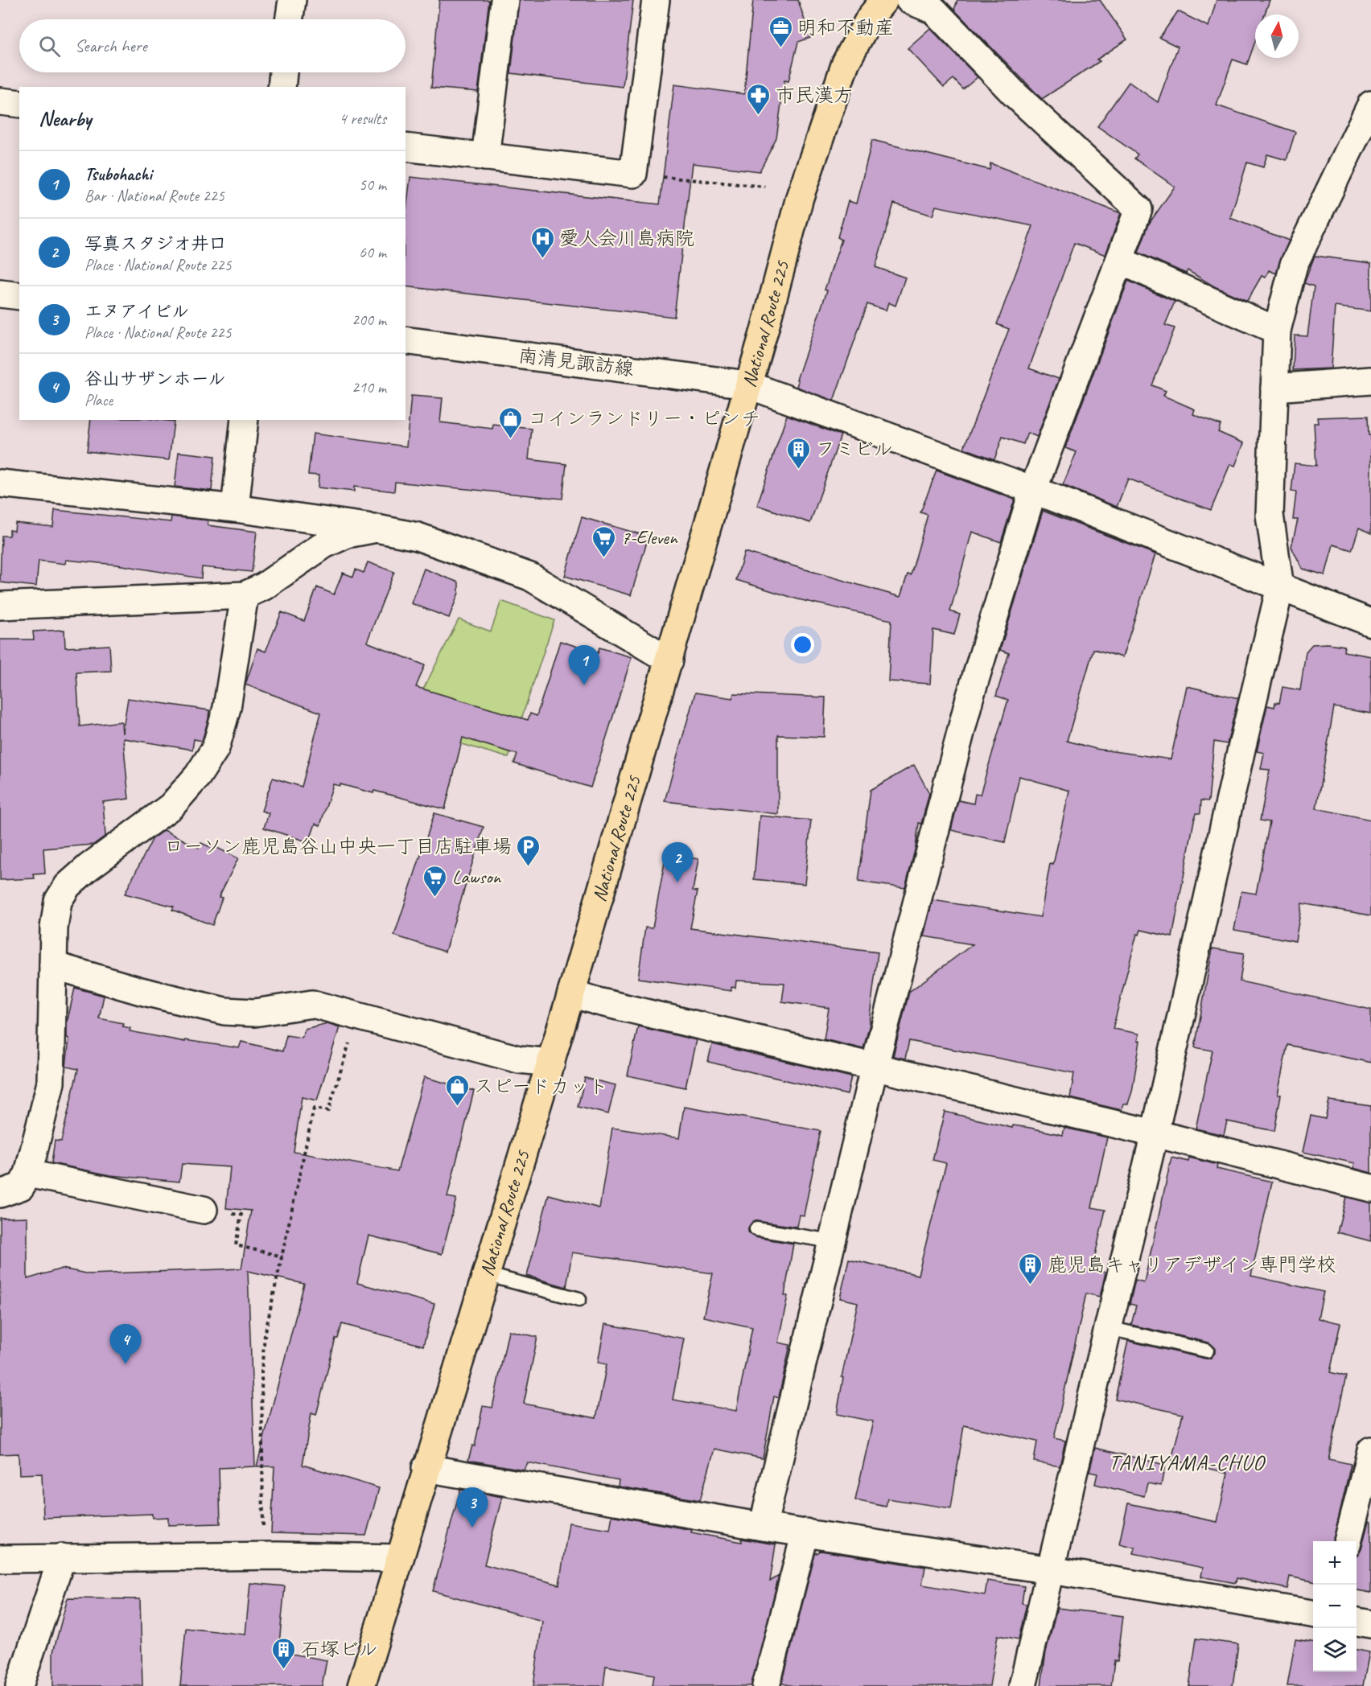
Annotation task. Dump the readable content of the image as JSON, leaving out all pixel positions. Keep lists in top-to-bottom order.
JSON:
{
  "streets": {
    "highway": ["National Route 225"],
    "street": ["南清見諏訪線"]
  },
  "crossings": [
    ["National Route 225", "南清見諏訪線"]
  ],
  "districts": ["TANIYAMA-CHUO"],
  "places": {
    "office": ["明和不動産"],
    "pharmacy": ["市民漢方"],
    "hospital": ["愛人会川島病院"],
    "shop": ["コインランドリー・ピンチ", "スピードカット"],
    "building": ["フミビル", "鹿児島キャリアデザイン専門学校", "石塚ビル"],
    "supermarket": ["7-Eleven", "Lawson"],
    "parking": ["ローソン鹿児島谷山中央一丁目店駐車場"]
  },
  "north": "top",
  "page": {
    "search": "Search here",
    "heading": ["Nearby", "4 results"],
    "list": [
      {
        "mark": "1",
        "name": "Tsubohachi",
        "note": "Bar · National Route 225",
        "value": "50 m"
      },
      {
        "mark": "2",
        "name": "写真スタジオ井口",
        "note": "Place · National Route 225",
        "value": "60 m"
      },
      {
        "mark": "3",
        "name": "エヌアイビル",
        "note": "Place · National Route 225",
        "value": "200 m"
      },
      {
        "mark": "4",
        "name": "谷山サザンホール",
        "note": "Place",
        "value": "210 m"
      }
    ],
    "pins": [
      "1",
      "2",
      "4",
      "3"
    ],
    "map_buttons": ["+", "−"]
  }
}
